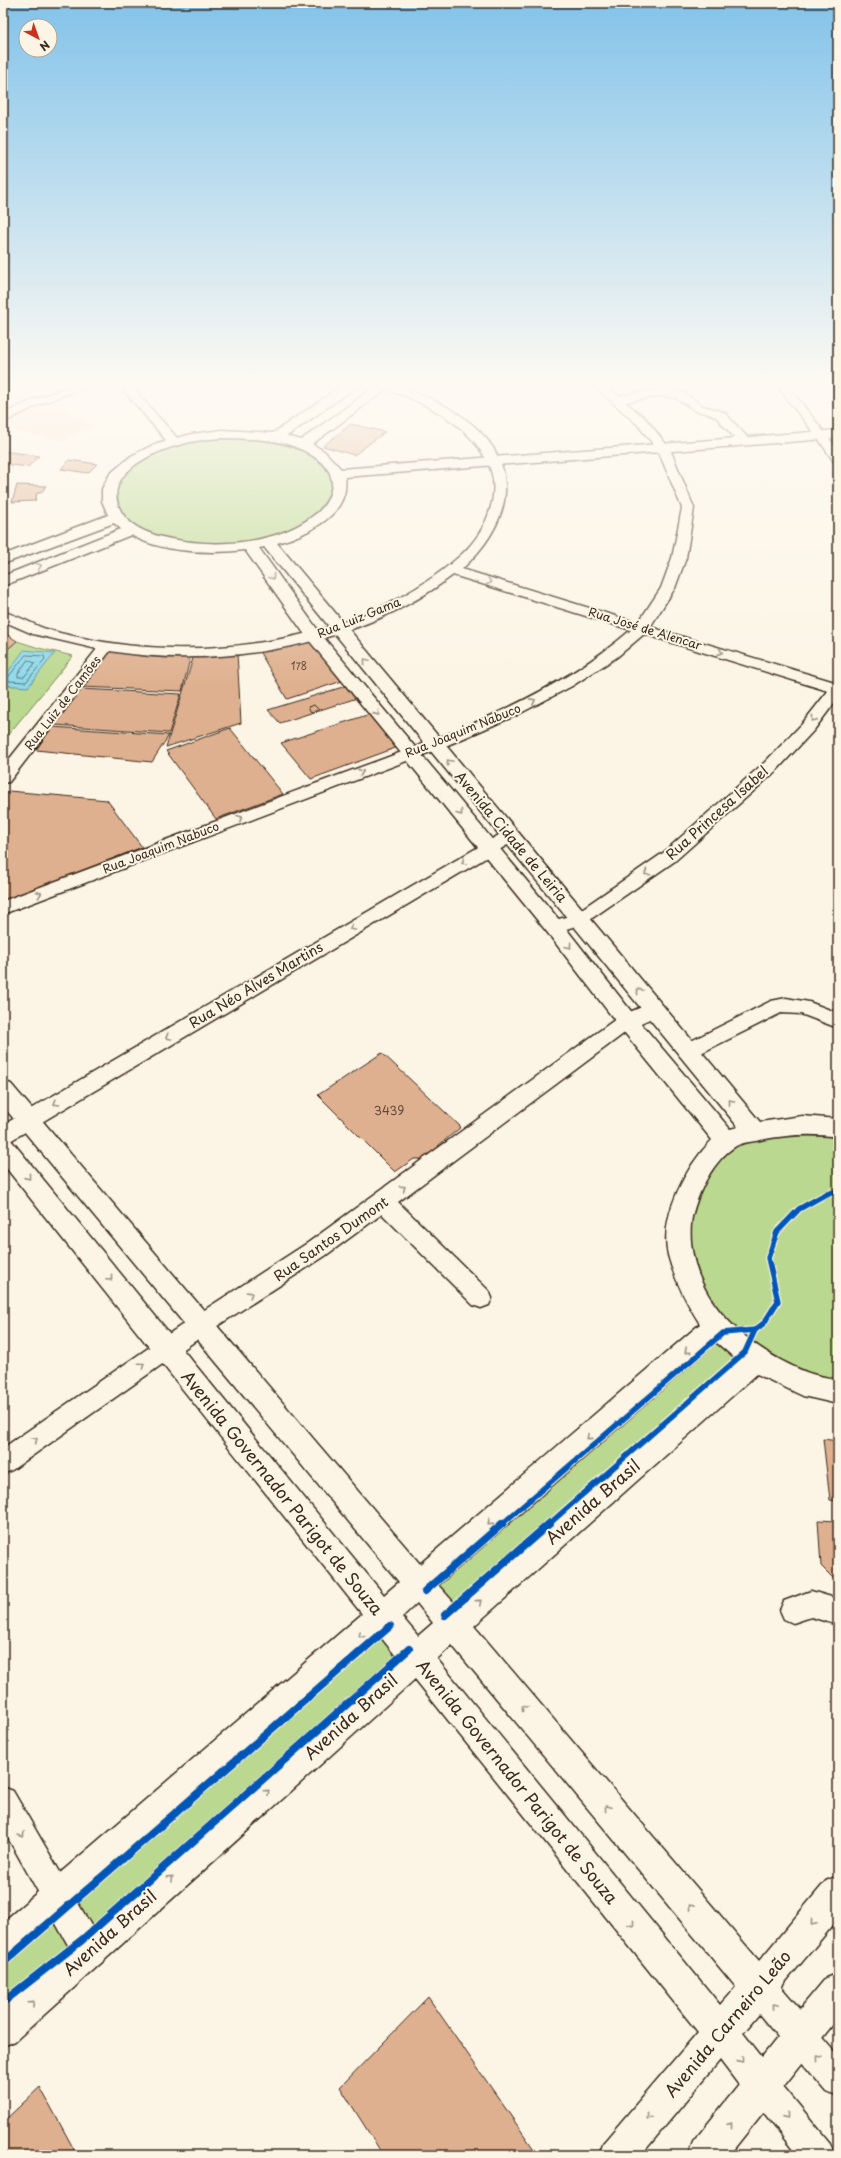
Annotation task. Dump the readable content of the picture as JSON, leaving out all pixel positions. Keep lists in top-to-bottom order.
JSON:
{
  "streets": {
    "main road": [
      "Avenida Cidade de Leiria",
      "Avenida Governador Parigot de Souza",
      "Avenida Brasil",
      "Avenida Carneiro Leão"
    ],
    "street": [
      "Rua Luiz Gama",
      "Rua José de Alencar",
      "Rua Luiz de Camões",
      "Rua Joaquim Nabuco",
      "Rua Princesa Isabel",
      "Rua Néo Alves Martins",
      "Rua Santos Dumont"
    ]
  },
  "crossings": [
    ["Rua Luiz Gama", "Rua José de Alencar"],
    ["Rua Luiz Gama", "Rua Luiz de Camões"],
    ["Rua Luiz Gama", "Avenida Cidade de Leiria"],
    ["Rua José de Alencar", "Rua Joaquim Nabuco"],
    ["Rua José de Alencar", "Rua Princesa Isabel"],
    ["Rua Joaquim Nabuco", "Avenida Cidade de Leiria"],
    ["Rua Princesa Isabel", "Avenida Cidade de Leiria"],
    ["Avenida Cidade de Leiria", "Rua Néo Alves Martins"],
    ["Avenida Cidade de Leiria", "Rua Santos Dumont"],
    ["Rua Santos Dumont", "Avenida Governador Parigot de Souza"],
    ["Avenida Governador Parigot de Souza", "Avenida Brasil"],
    ["Avenida Governador Parigot de Souza", "Avenida Carneiro Leão"]
  ],
  "one_way": [
    "Rua José de Alencar",
    "Rua Joaquim Nabuco",
    "Rua Princesa Isabel",
    "Rua Néo Alves Martins",
    "Rua Santos Dumont"
  ],
  "house_numbers": ["178", "3439"],
  "north": "bottom right"
}
